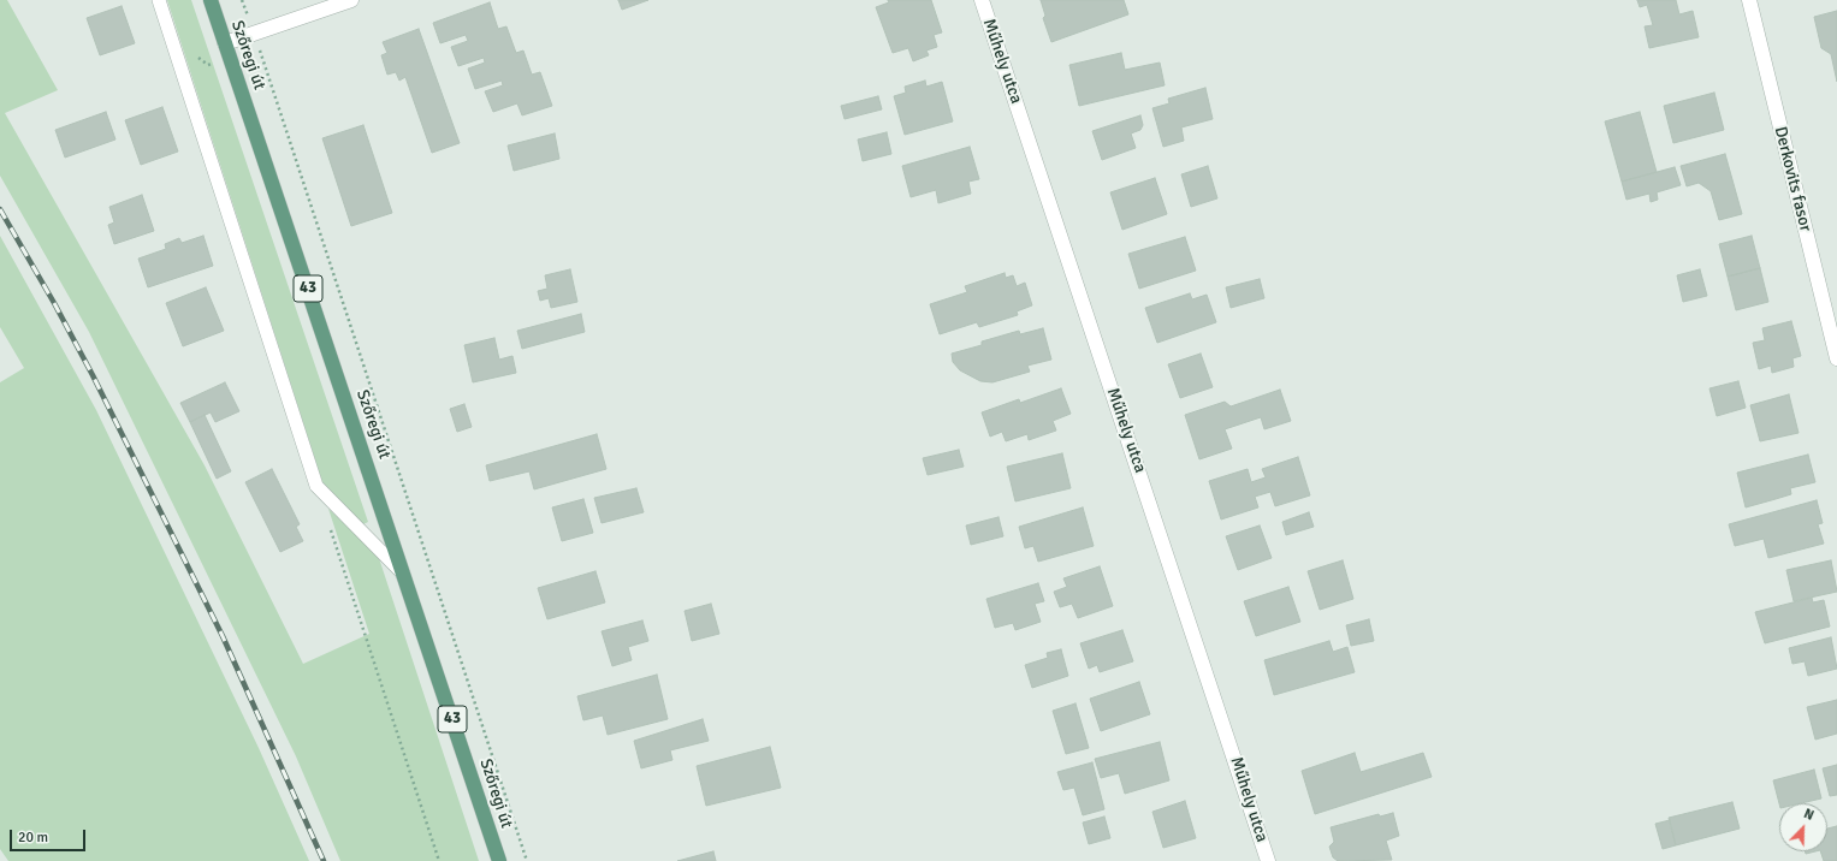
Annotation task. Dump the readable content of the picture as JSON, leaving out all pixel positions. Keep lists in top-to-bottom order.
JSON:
{
  "streets": {
    "main road": ["Szőregi út", "43"],
    "street": ["Műhely utca", "Derkovits fasor"]
  },
  "scale_bar": "20 m",
  "north": "top right"
}
